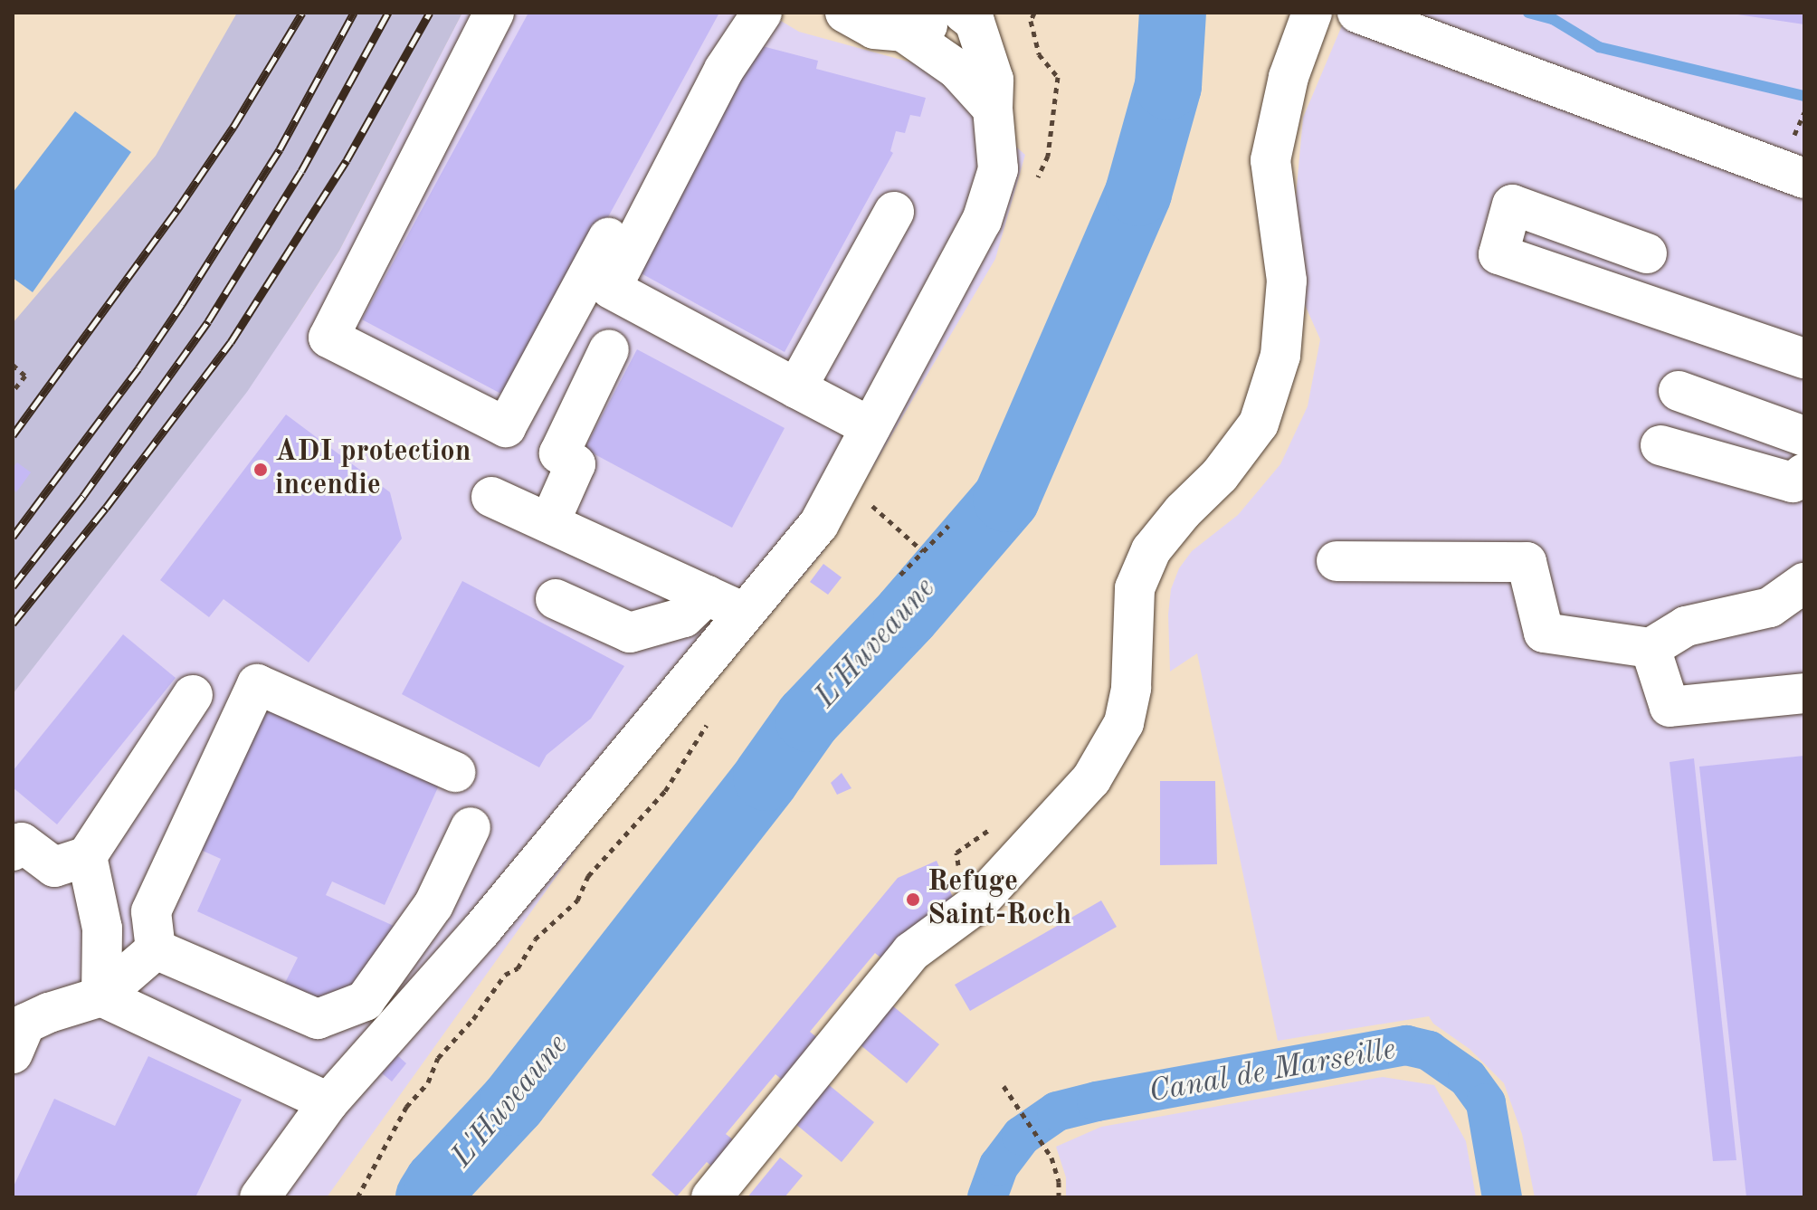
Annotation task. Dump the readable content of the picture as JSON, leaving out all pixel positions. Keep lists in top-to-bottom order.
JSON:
{
  "water": ["L'Huveaune", "Canal de Marseille"],
  "places": ["ADI protection incendie", "Refuge Saint-Roch"]
}
